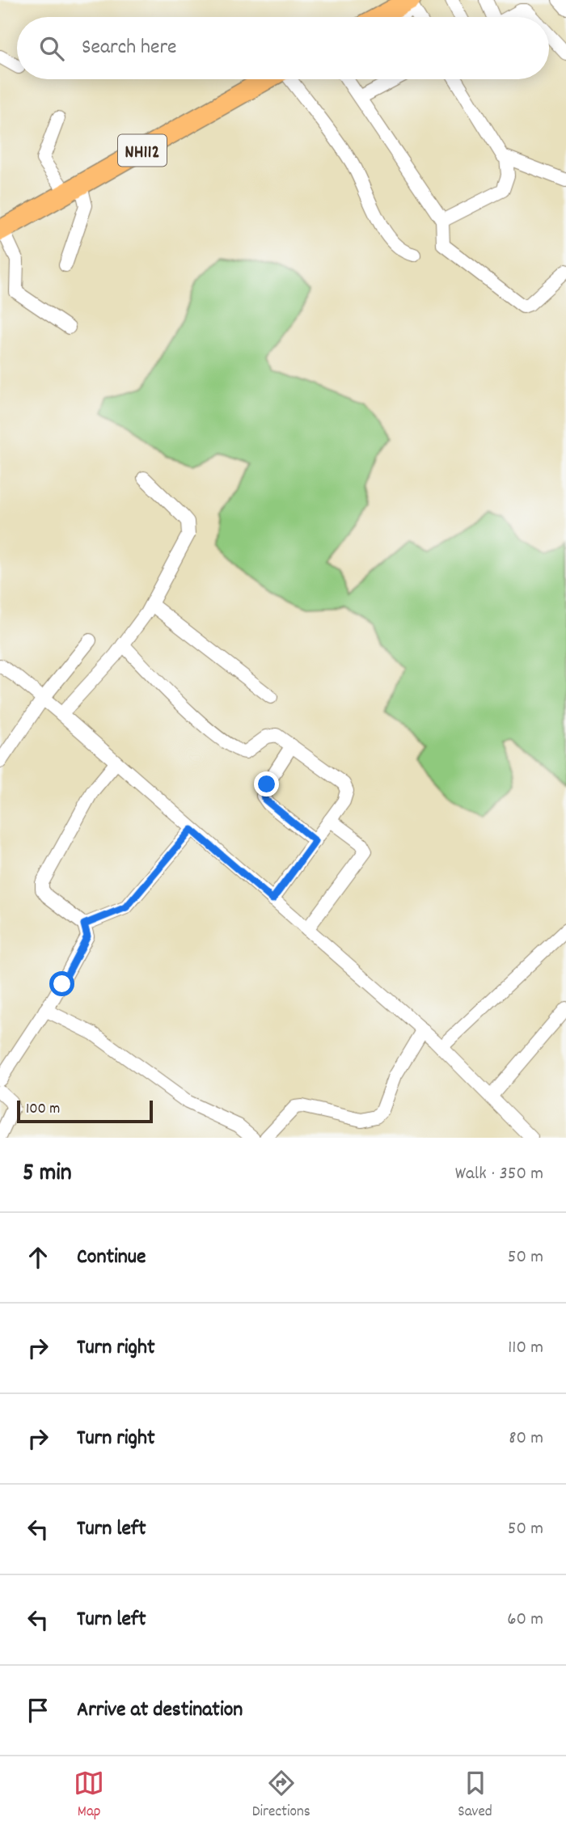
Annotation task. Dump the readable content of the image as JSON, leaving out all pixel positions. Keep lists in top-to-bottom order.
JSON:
{
  "streets": {
    "highway": ["NH112"]
  },
  "scale_bar": "100 m",
  "page": {
    "search": "Search here",
    "scale": "100 m",
    "heading": ["5 min", "Walk · 350 m"],
    "list": [
      ["Continue", "50 m"],
      ["Turn right", "110 m"],
      ["Turn right", "80 m"],
      ["Turn left", "50 m"],
      ["Turn left", "60 m"],
      "Arrive at destination"
    ],
    "nav": ["Map", "Directions", "Saved"]
  }
}
